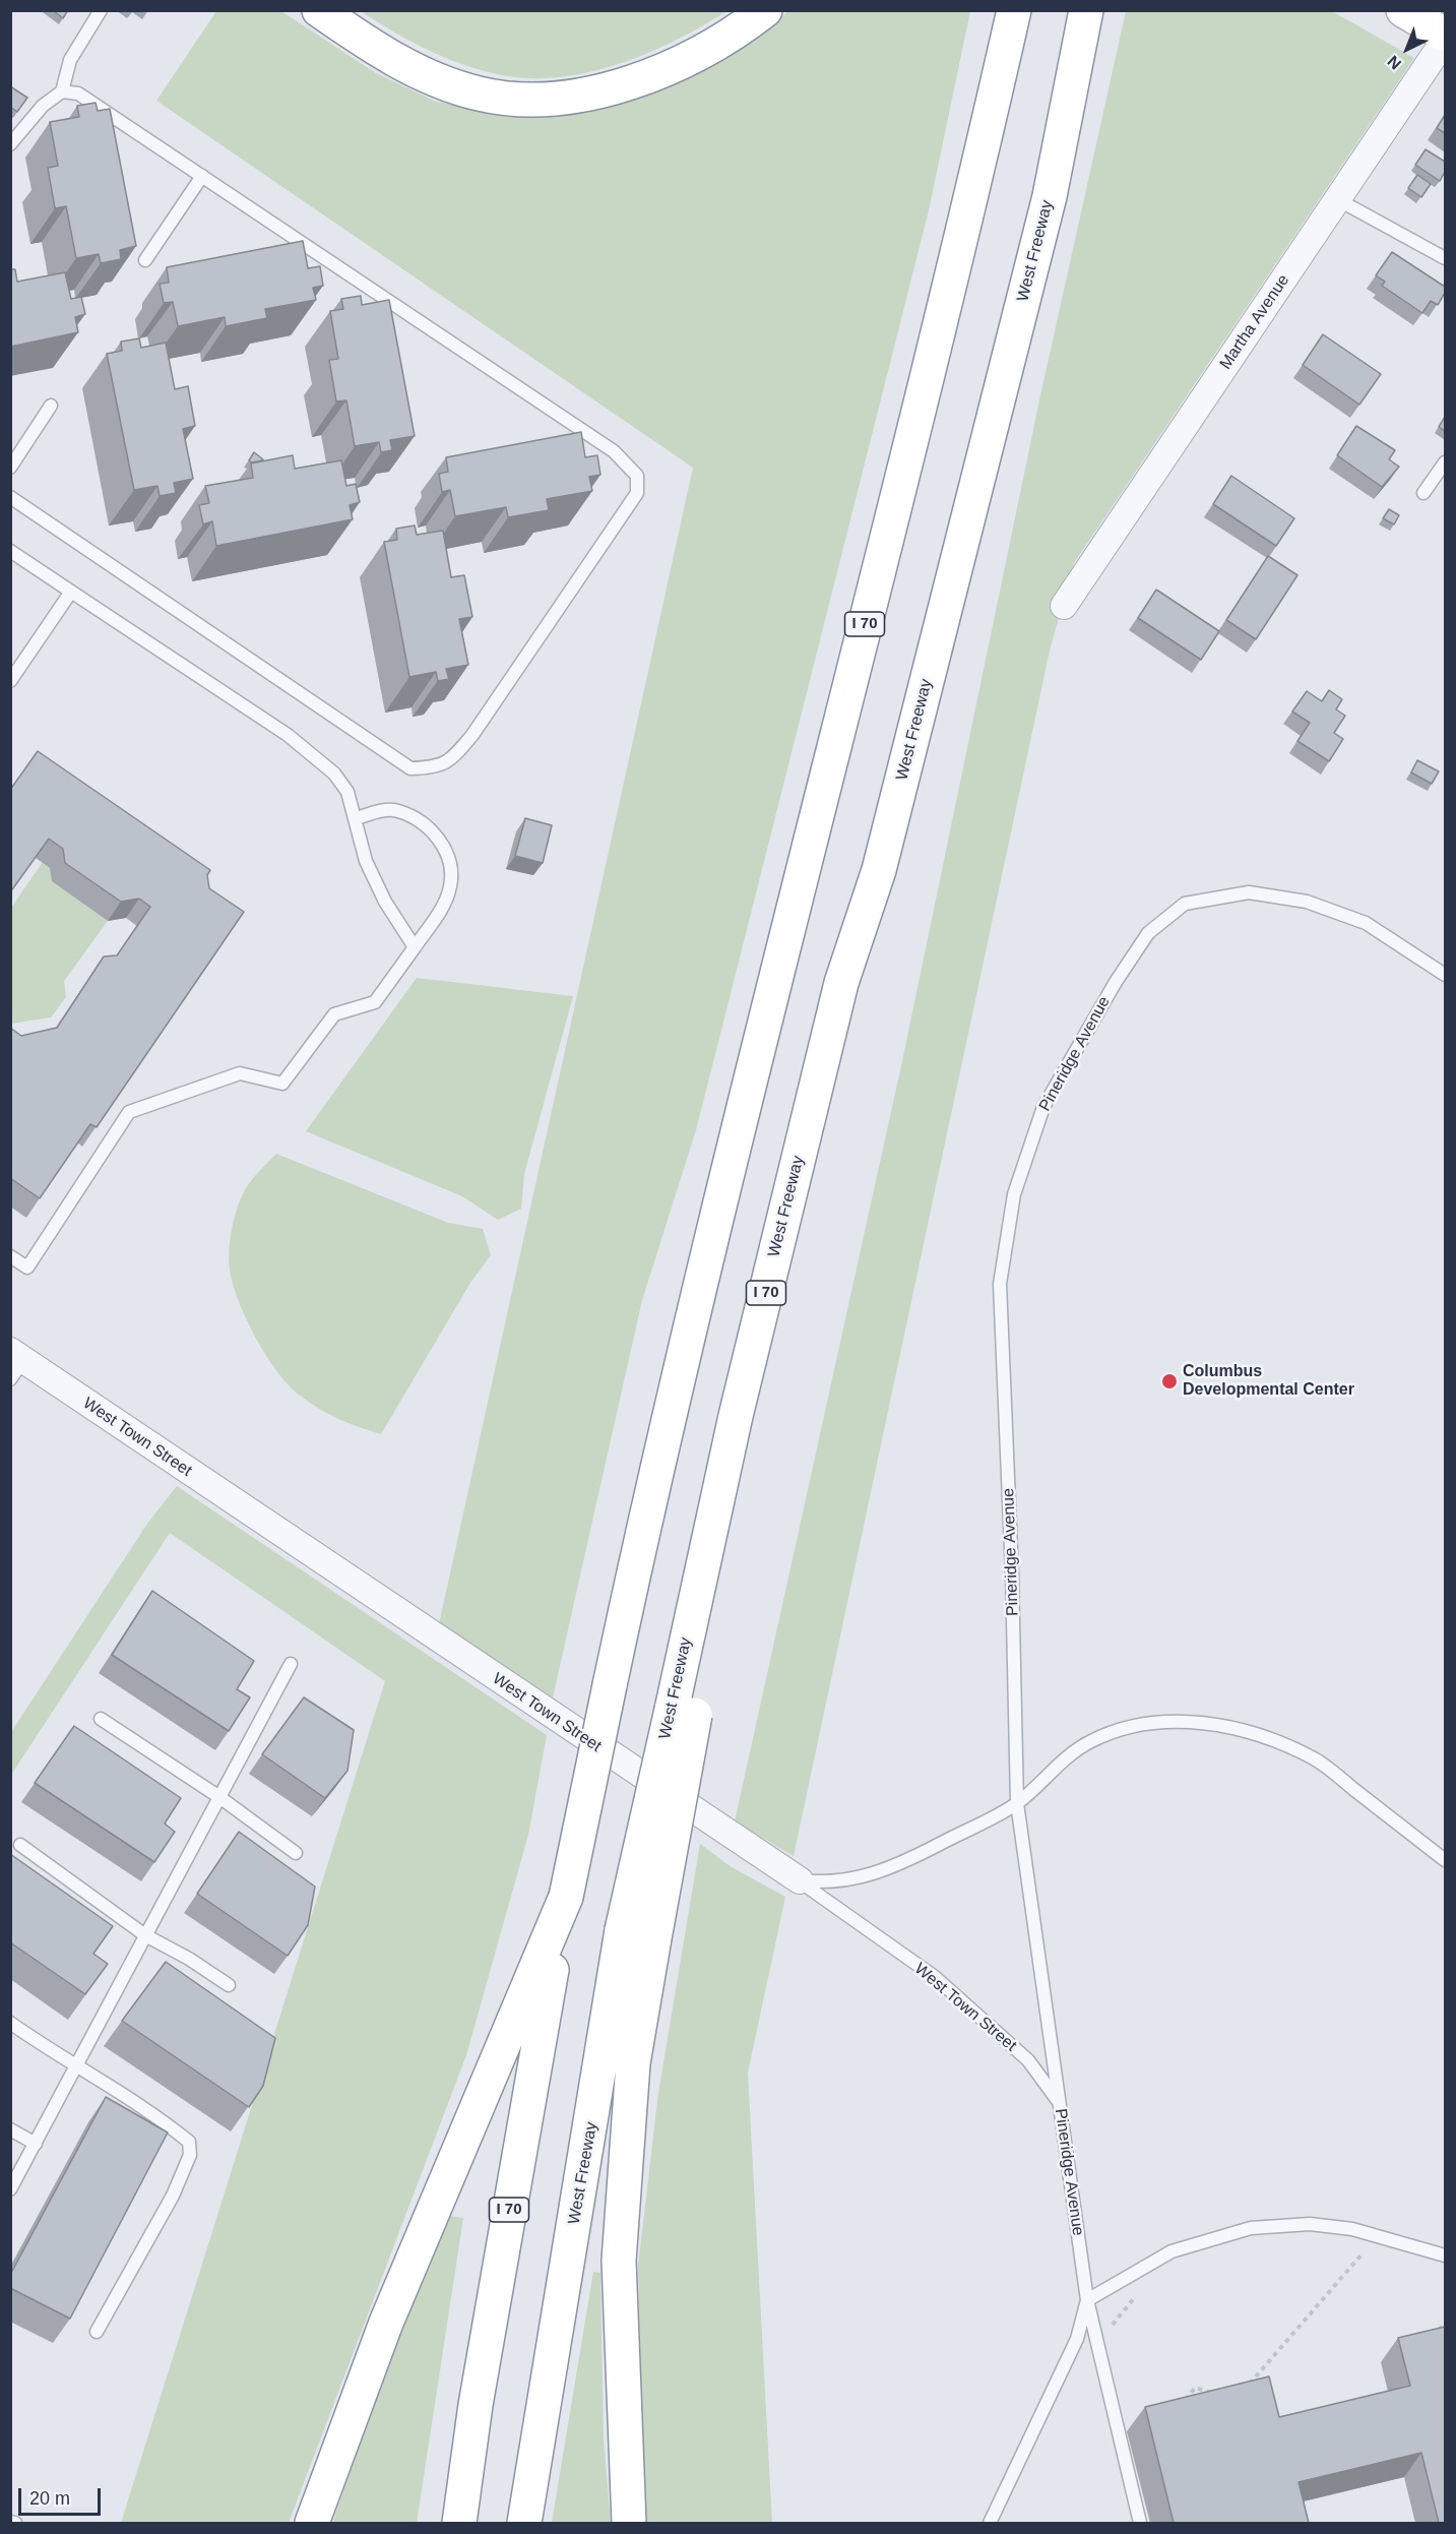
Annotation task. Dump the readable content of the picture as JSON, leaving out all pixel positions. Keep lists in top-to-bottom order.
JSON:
{
  "streets": {
    "main road": ["West Freeway", "I 70"],
    "street": ["Martha Avenue", "West Town Street"],
    "lane": ["Pineridge Avenue"]
  },
  "crossings": [
    ["Pineridge Avenue", "West Town Street"]
  ],
  "places": ["Columbus Developmental Center"],
  "scale_bar": "20 m",
  "north": "bottom left"
}
